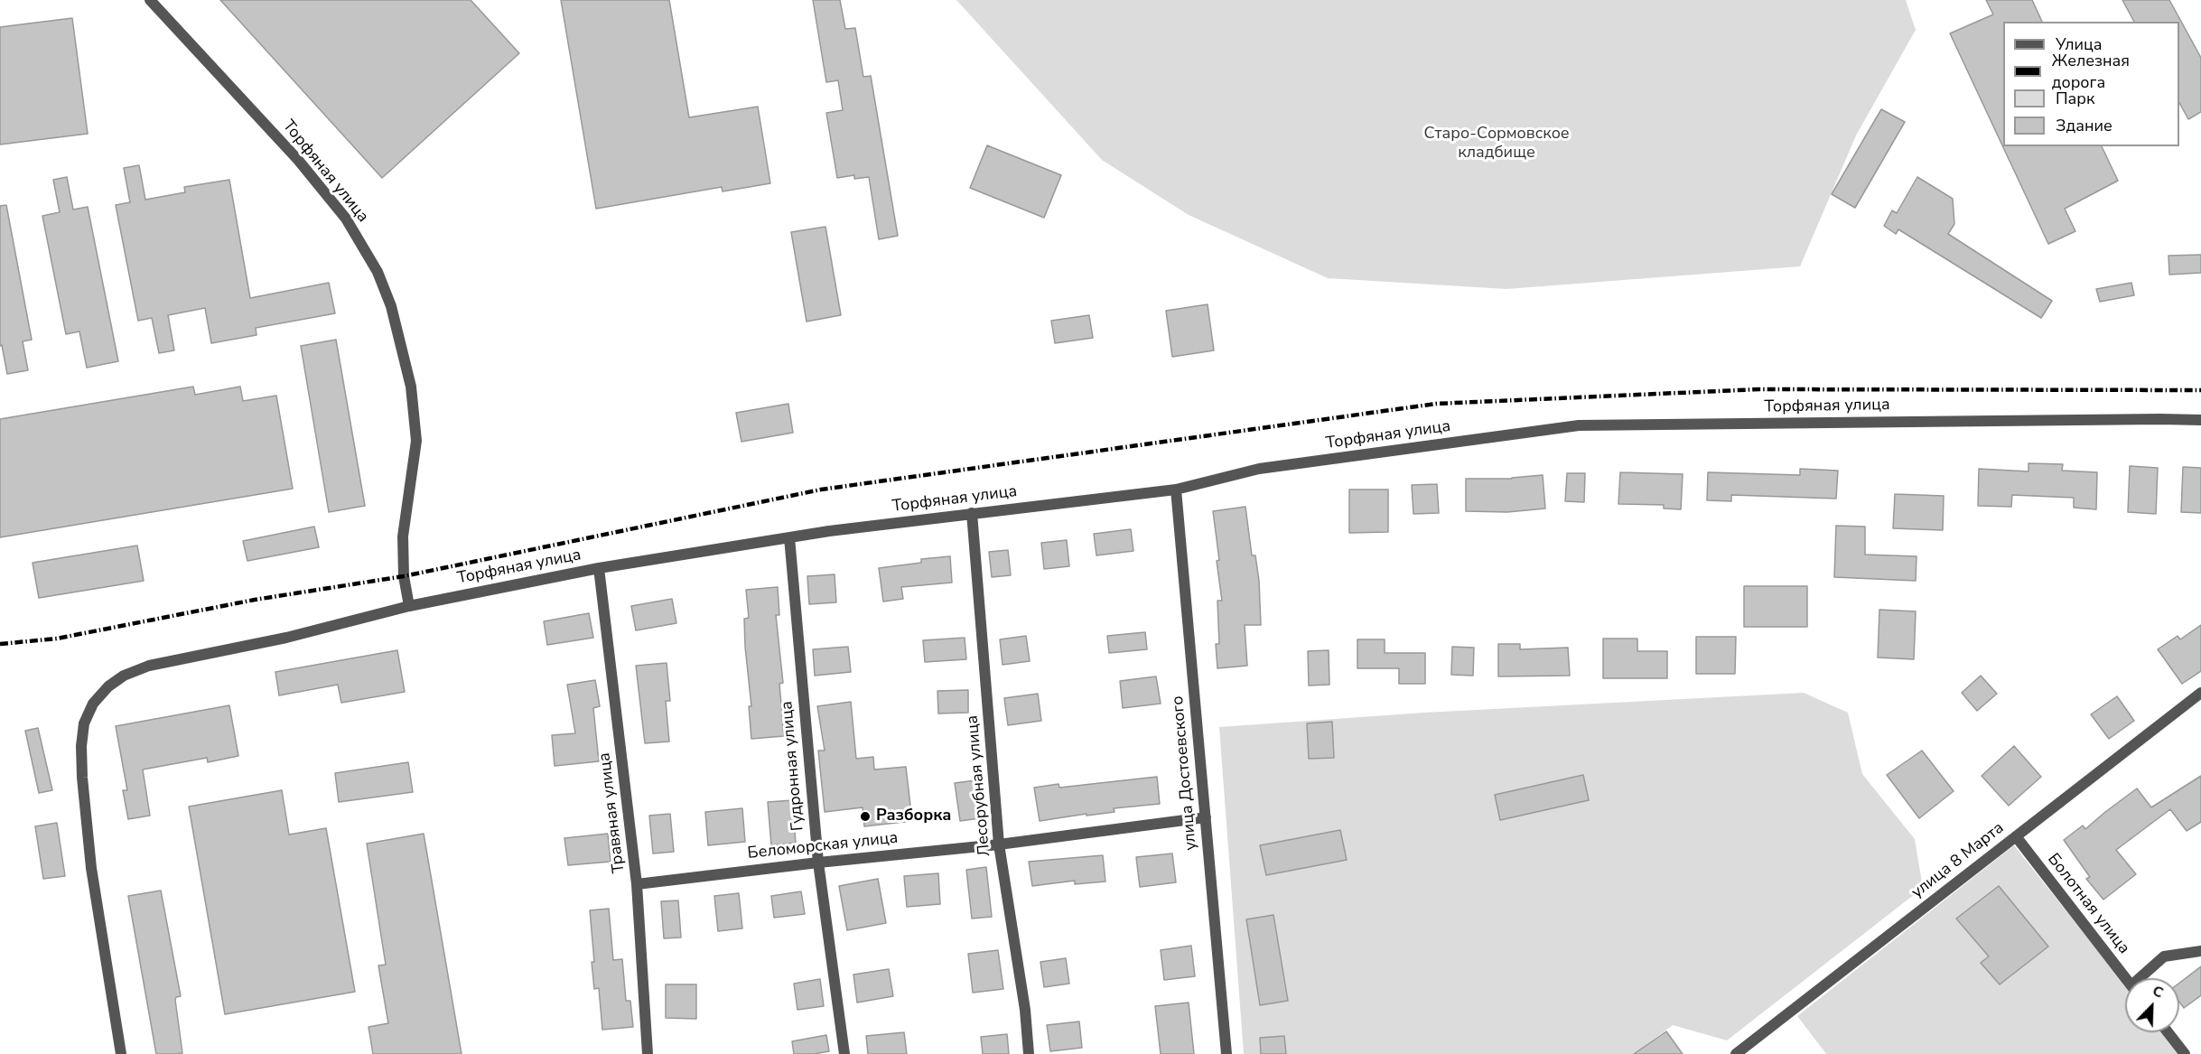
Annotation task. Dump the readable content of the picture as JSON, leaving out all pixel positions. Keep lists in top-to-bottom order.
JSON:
{
  "streets": {
    "street": [
      "Торфяная улица",
      "Гудронная улица",
      "улица Достоевского",
      "Лесорубная улица",
      "Травяная улица",
      "Беломорская улица",
      "улица 8 Марта",
      "Болотная улица"
    ]
  },
  "crossings": [
    ["Торфяная улица", "Гудронная улица"],
    ["Торфяная улица", "улица Достоевского"],
    ["Торфяная улица", "Лесорубная улица"],
    ["Торфяная улица", "Травяная улица"],
    ["Гудронная улица", "Беломорская улица"],
    ["улица Достоевского", "Беломорская улица"],
    ["Лесорубная улица", "Беломорская улица"],
    ["Травяная улица", "Беломорская улица"],
    ["улица 8 Марта", "Болотная улица"]
  ],
  "parks": ["Старо-Сормовское кладбище"],
  "places": ["Разборка"],
  "legend": [
    "Улица",
    "Железная дорога",
    "Парк",
    "Здание"
  ],
  "north": "top right"
}
